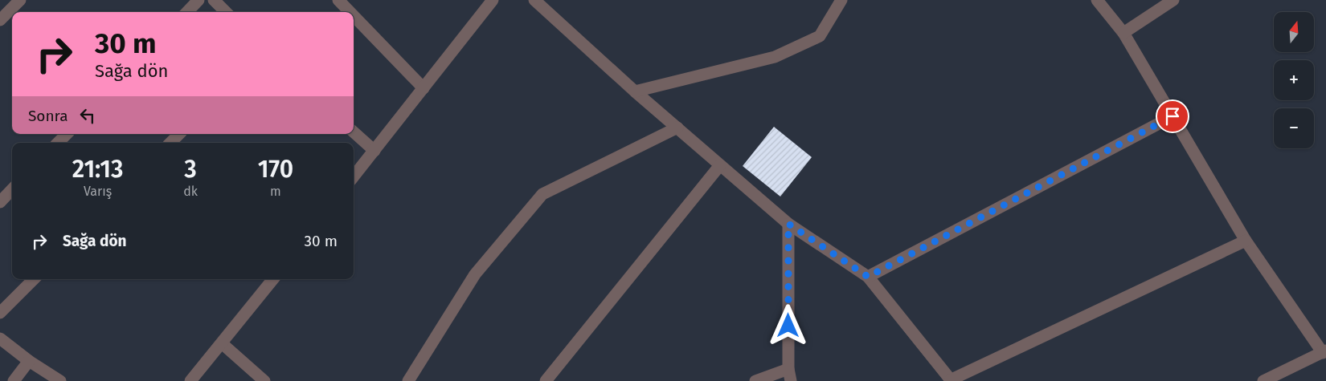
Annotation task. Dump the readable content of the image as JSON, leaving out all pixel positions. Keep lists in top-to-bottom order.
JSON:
{
  "north": "top",
  "page": {
    "map_buttons": ["+", "−"],
    "turn": ["30 m", "Sağa dön"],
    "then": "Sonra",
    "eta": [
      "21:13",
      "Varış",
      "3",
      "dk",
      "170",
      "m"
    ],
    "list": [
      {
        "name": "Sağa dön",
        "value": "30 m"
      }
    ]
  }
}
